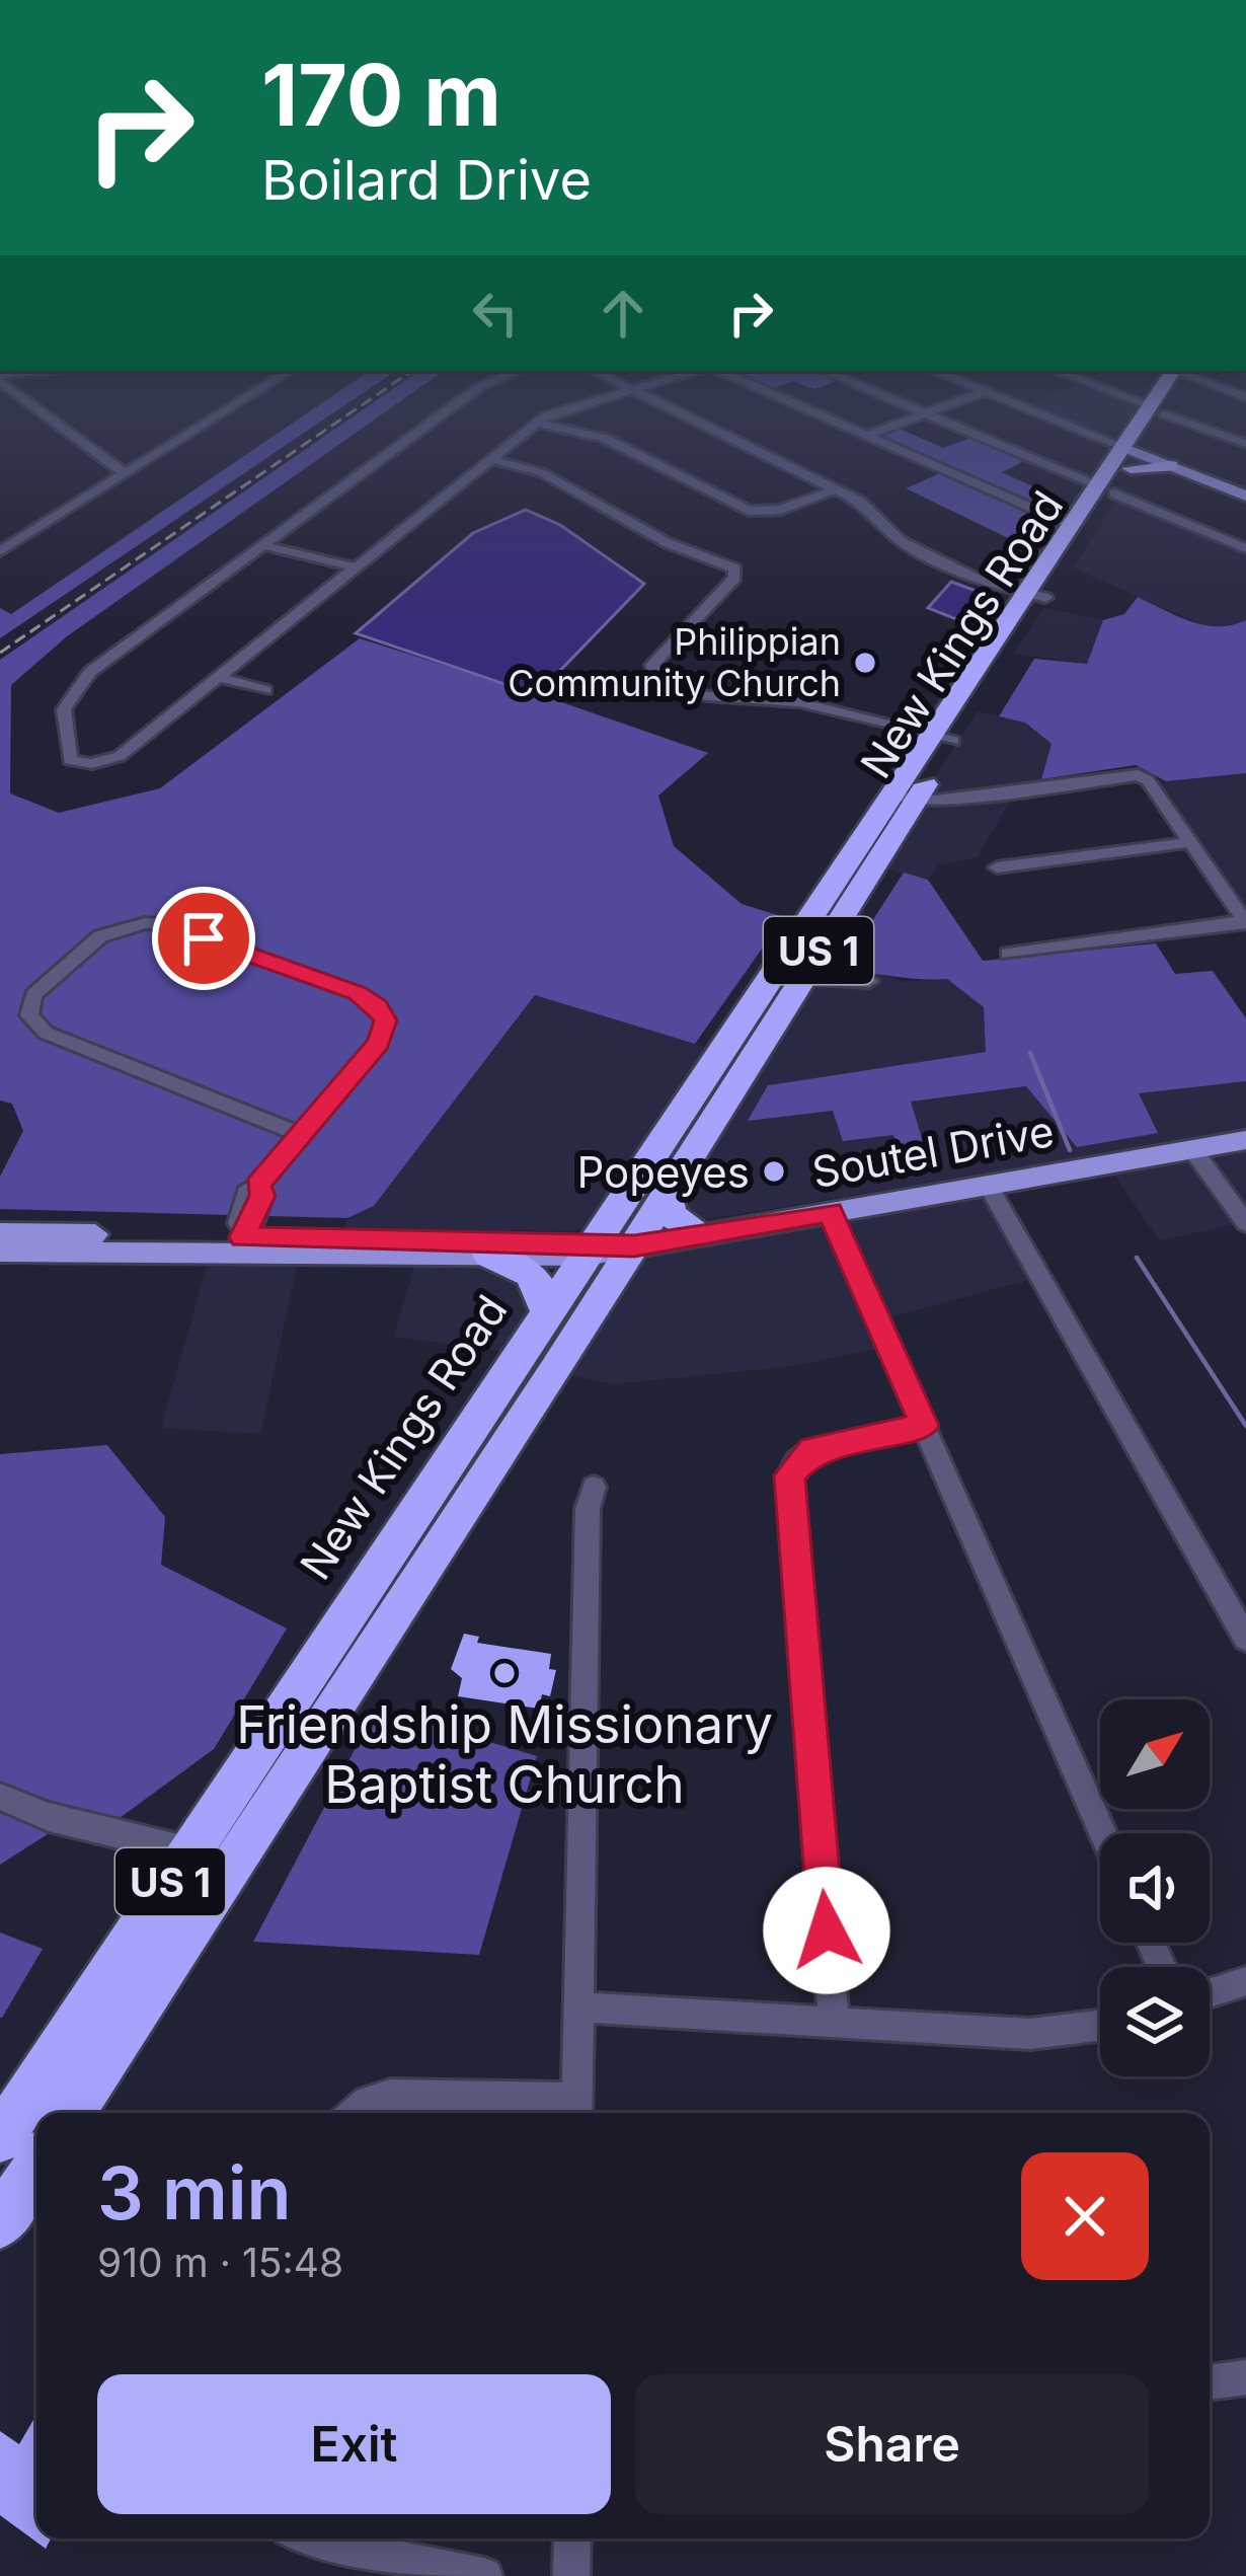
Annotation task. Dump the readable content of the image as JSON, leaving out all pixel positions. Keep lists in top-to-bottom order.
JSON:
{
  "streets": {
    "highway": ["New Kings Road", "US 1"],
    "main road": ["Soutel Drive"]
  },
  "crossings": [
    ["New Kings Road", "Soutel Drive"]
  ],
  "places": ["Philippian Community Church", "Popeyes", "Friendship Missionary Baptist Church"],
  "north": "top right",
  "page": {
    "turn": ["170 m", "Boilard Drive"],
    "heading": ["3 min", "910 m · 15:48"],
    "buttons": ["Exit", "Share"]
  }
}
